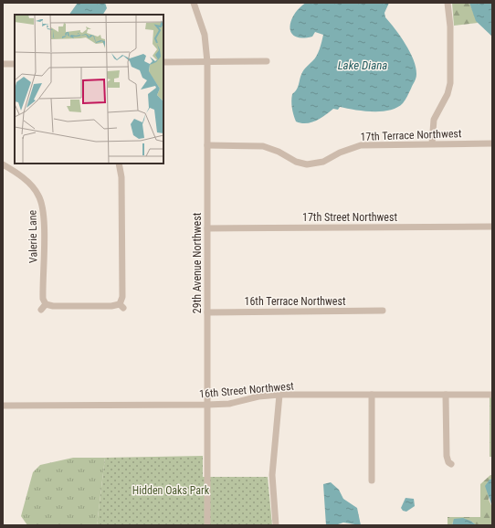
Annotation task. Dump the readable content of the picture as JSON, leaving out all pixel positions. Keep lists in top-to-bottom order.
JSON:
{
  "streets": {
    "street": [
      "17th Terrace Northwest",
      "17th Street Northwest",
      "Valerie Lane",
      "29th Avenue Northwest",
      "16th Terrace Northwest",
      "16th Street Northwest"
    ]
  },
  "crossings": [
    ["17th Terrace Northwest", "29th Avenue Northwest"],
    ["17th Street Northwest", "29th Avenue Northwest"],
    ["29th Avenue Northwest", "16th Terrace Northwest"],
    ["29th Avenue Northwest", "16th Street Northwest"]
  ],
  "water": ["Lake Diana"],
  "parks": ["Hidden Oaks Park"]
}
